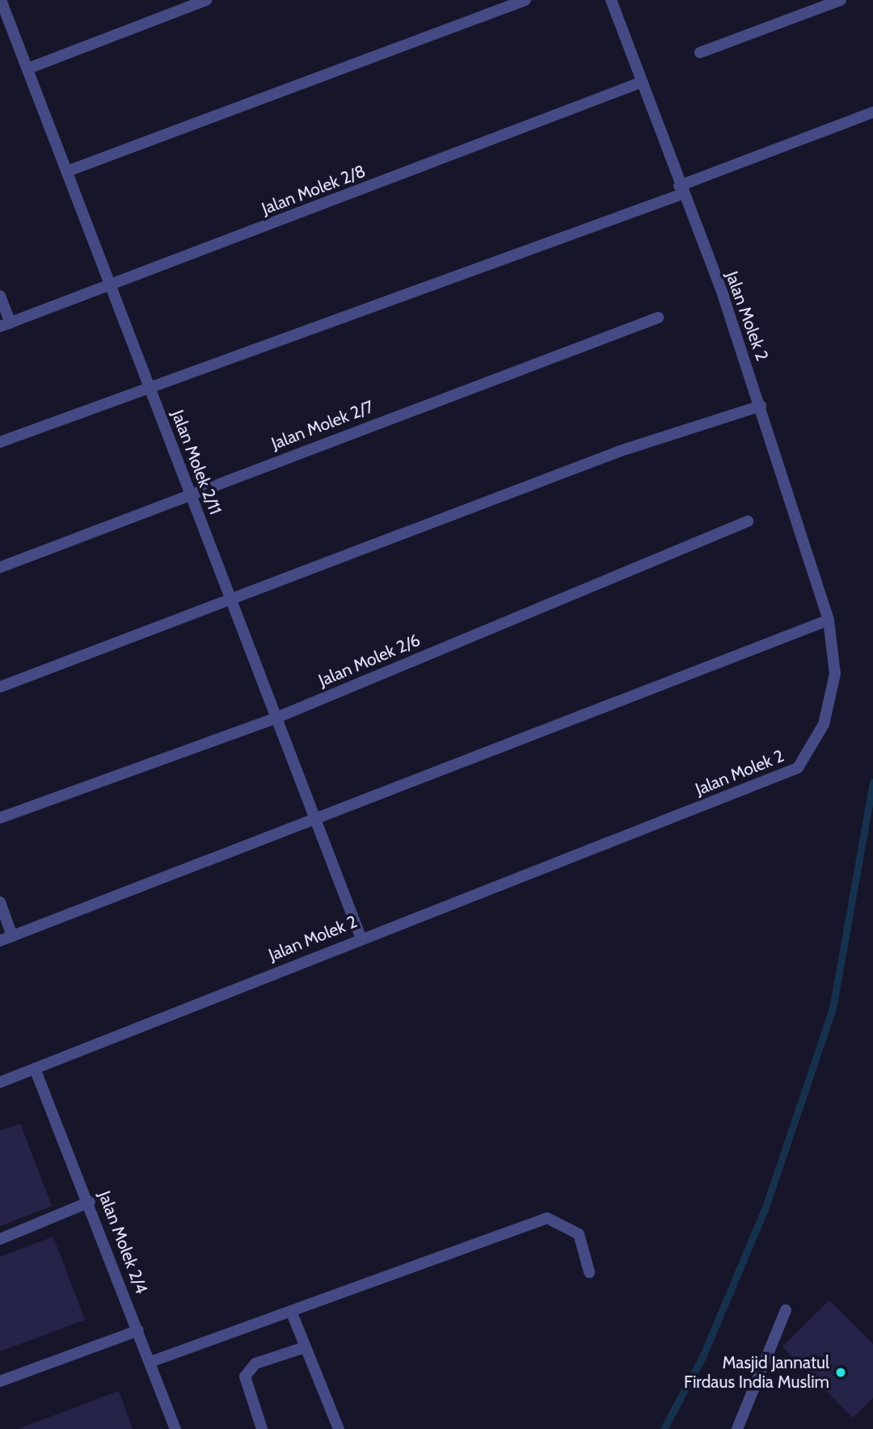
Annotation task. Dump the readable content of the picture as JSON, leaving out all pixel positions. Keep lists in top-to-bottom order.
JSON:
{
  "streets": {
    "street": [
      "Jalan Molek 2/8",
      "Jalan Molek 2",
      "Jalan Molek 2/7",
      "Jalan Molek 2/11",
      "Jalan Molek 2/6",
      "Jalan Molek 2/4"
    ]
  },
  "crossings": [
    ["Jalan Molek 2/8", "Jalan Molek 2"],
    ["Jalan Molek 2/8", "Jalan Molek 2/11"],
    ["Jalan Molek 2", "Jalan Molek 2/11"],
    ["Jalan Molek 2", "Jalan Molek 2/4"],
    ["Jalan Molek 2/7", "Jalan Molek 2/11"],
    ["Jalan Molek 2/11", "Jalan Molek 2/6"]
  ],
  "places": ["Masjid Jannatul Firdaus India Muslim"]
}
